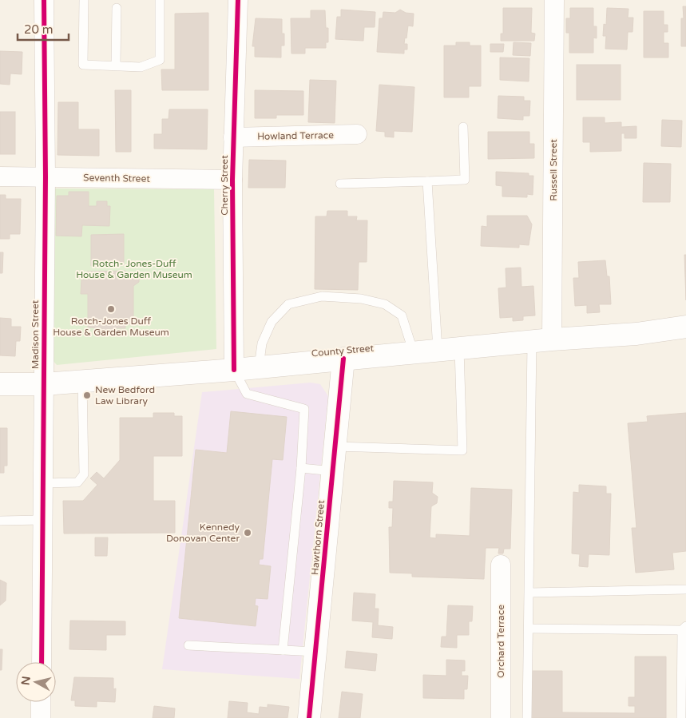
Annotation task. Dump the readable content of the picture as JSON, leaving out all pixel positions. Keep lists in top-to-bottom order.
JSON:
{
  "streets": {
    "main road": ["County Street", "Hawthorn Street"],
    "street": [
      "Howland Terrace",
      "Russell Street",
      "Seventh Street",
      "Cherry Street",
      "Madison Street",
      "Orchard Terrace"
    ]
  },
  "crossings": [
    ["Howland Terrace", "Cherry Street"],
    ["Russell Street", "County Street"],
    ["Seventh Street", "Cherry Street"],
    ["Seventh Street", "Madison Street"],
    ["Cherry Street", "County Street"],
    ["Madison Street", "County Street"],
    ["County Street", "Hawthorn Street"]
  ],
  "parks": ["Rotch- Jones-Duff House & Garden Museum"],
  "places": ["Rotch-Jones Duff House & Garden Museum", "New Bedford Law Library", "Kennedy Donovan Center"],
  "scale_bar": "20 m",
  "north": "left"
}
